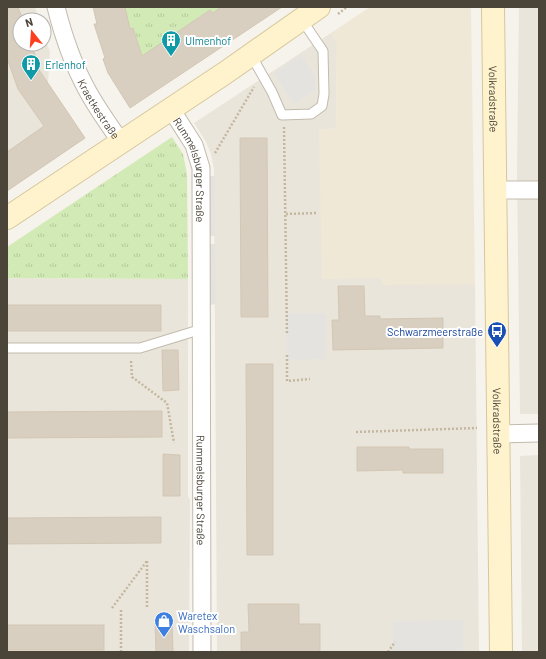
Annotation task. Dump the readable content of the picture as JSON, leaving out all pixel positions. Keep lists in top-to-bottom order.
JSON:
{
  "streets": {
    "street": ["Volkradstraße", "Kraetkestraße", "Rummelsburger Straße"]
  },
  "crossings": [
    ["Kraetkestraße", "Rummelsburger Straße"]
  ],
  "places": {
    "building": ["Ulmenhof", "Erlenhof"],
    "bus stop": ["Schwarzmeerstraße"],
    "shop": ["Waretex Waschsalon"]
  },
  "north": "top"
}
